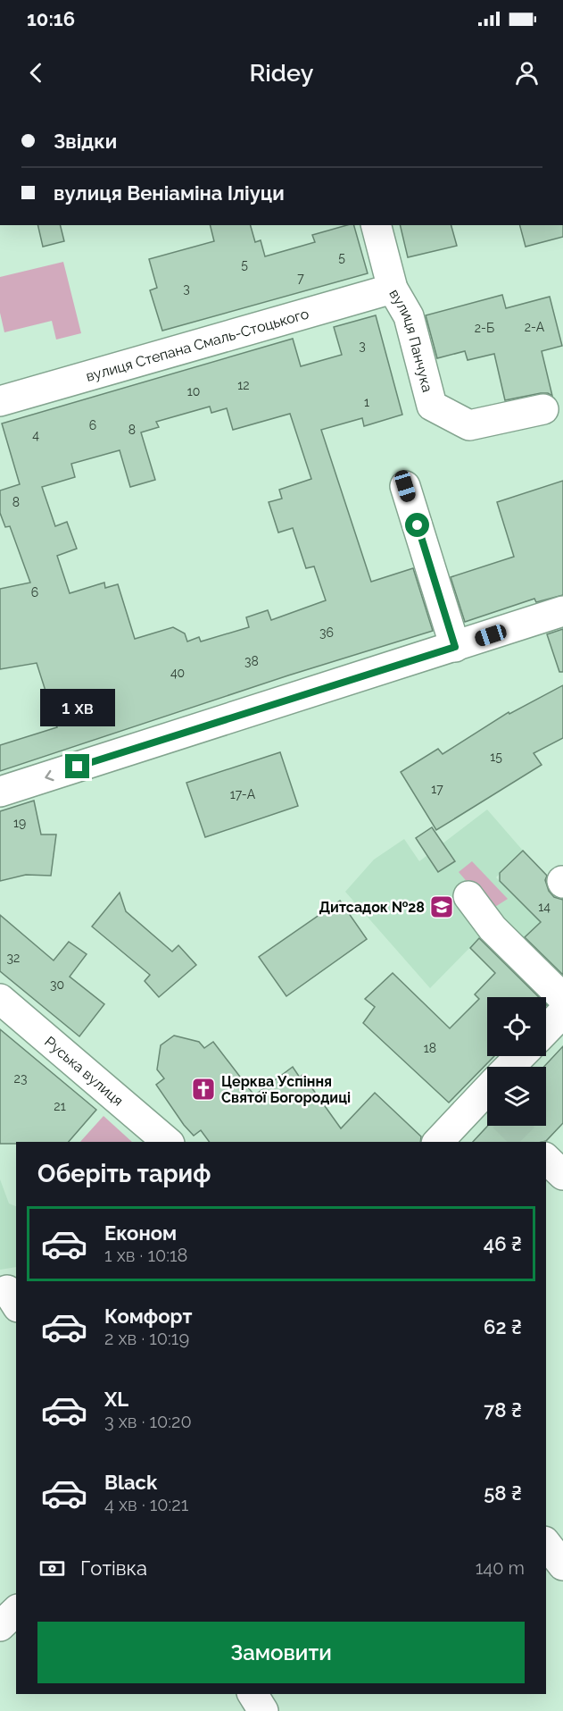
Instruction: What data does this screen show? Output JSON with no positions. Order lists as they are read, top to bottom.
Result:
{
  "streets": {
    "street": ["вулиця Панчука", "вулиця Степана Смаль-Стоцького", "Руська вулиця"]
  },
  "crossings": [
    ["вулиця Панчука", "вулиця Степана Смаль-Стоцького"]
  ],
  "places": {
    "school or university": ["Дитсадок №28"],
    "church": ["Церква Успіння Святої Богородиці"]
  },
  "house_numbers": [
    "5",
    "5",
    "7",
    "3",
    "2-А",
    "2-Б",
    "3",
    "12",
    "10",
    "1",
    "6",
    "8",
    "4",
    "8",
    "6",
    "36",
    "38",
    "40",
    "15",
    "17",
    "17-А",
    "19",
    "14",
    "32",
    "30",
    "18",
    "23",
    "21"
  ],
  "page": {
    "status": "10:16",
    "header": "Ridey",
    "banner": ["Звідки", "вулиця Веніаміна Іліуци"],
    "bubble": "1 хв",
    "heading": "Оберіть тариф",
    "list": [
      {
        "name": "Економ",
        "note": "1 хв · 10:18",
        "value": "46 ₴"
      },
      {
        "name": "Комфорт",
        "note": "2 хв · 10:19",
        "value": "62 ₴"
      },
      {
        "name": "XL",
        "note": "3 хв · 10:20",
        "value": "78 ₴"
      },
      {
        "name": "Black",
        "note": "4 хв · 10:21",
        "value": "58 ₴"
      }
    ],
    "pay": ["Готівка", "140 m"],
    "buttons": "Замовити"
  }
}
